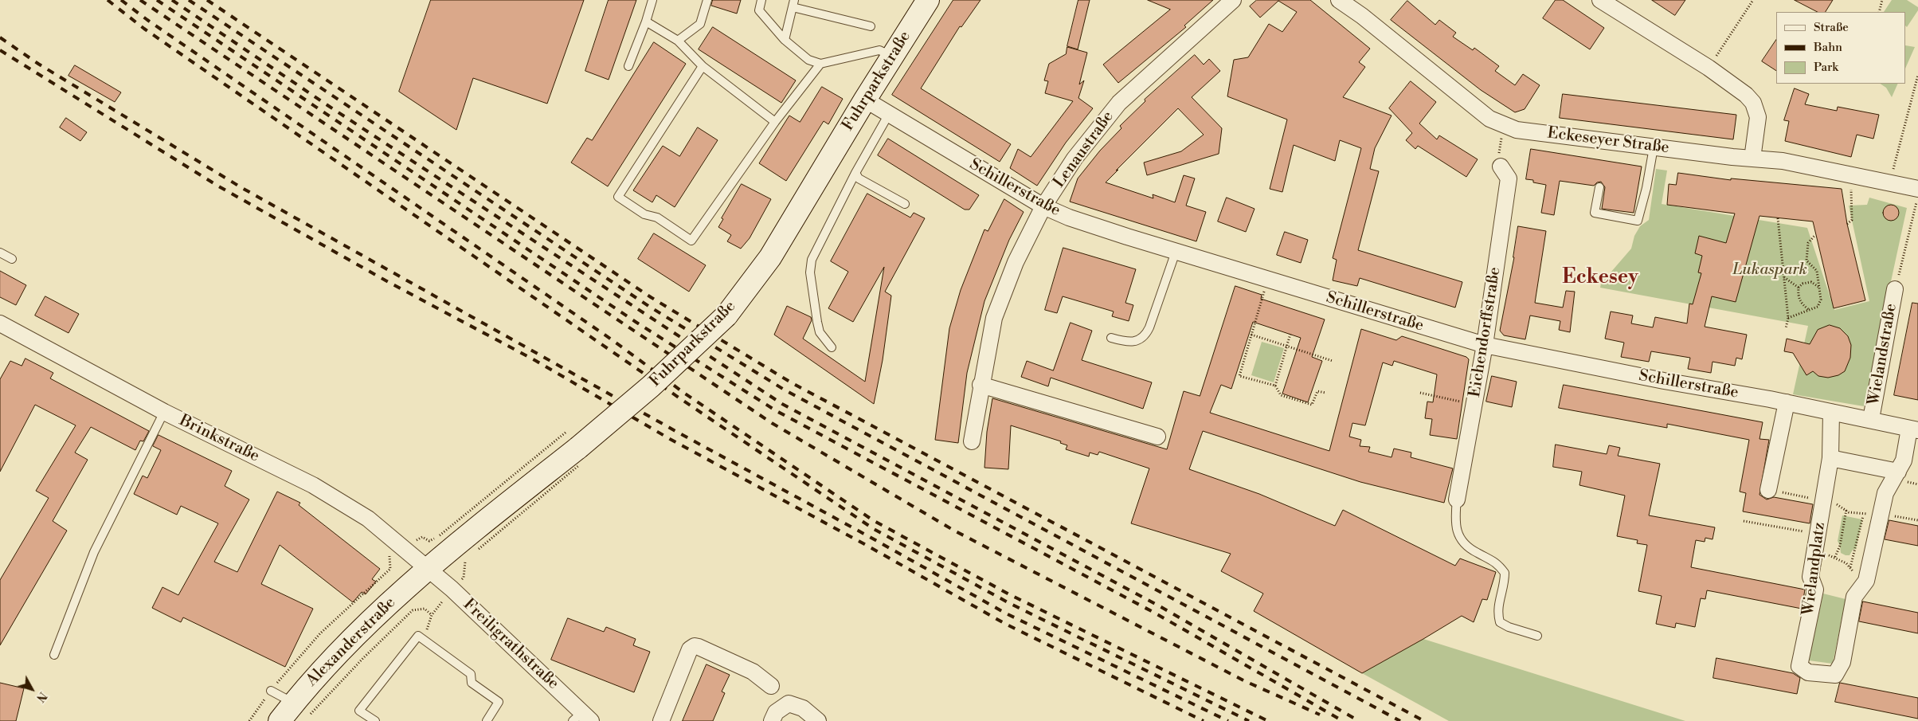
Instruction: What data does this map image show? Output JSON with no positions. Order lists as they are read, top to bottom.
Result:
{
  "streets": {
    "main road": ["Fuhrparkstraße", "Alexanderstraße"],
    "street": [
      "Eckeseyer Straße",
      "Lenaustraße",
      "Schillerstraße",
      "Eichendorffstraße",
      "Wielandstraße",
      "Brinkstraße",
      "Wielandplatz",
      "Freiligrathstraße"
    ]
  },
  "crossings": [
    ["Fuhrparkstraße", "Schillerstraße"],
    ["Fuhrparkstraße", "Brinkstraße"],
    ["Fuhrparkstraße", "Alexanderstraße"],
    ["Fuhrparkstraße", "Freiligrathstraße"],
    ["Lenaustraße", "Schillerstraße"],
    ["Schillerstraße", "Eichendorffstraße"],
    ["Schillerstraße", "Wielandstraße"],
    ["Schillerstraße", "Wielandplatz"],
    ["Brinkstraße", "Alexanderstraße"],
    ["Brinkstraße", "Freiligrathstraße"],
    ["Alexanderstraße", "Freiligrathstraße"]
  ],
  "districts": ["Eckesey"],
  "parks": ["Lukaspark"],
  "legend": ["Straße", "Bahn", "Park"],
  "north": "bottom right"
}
